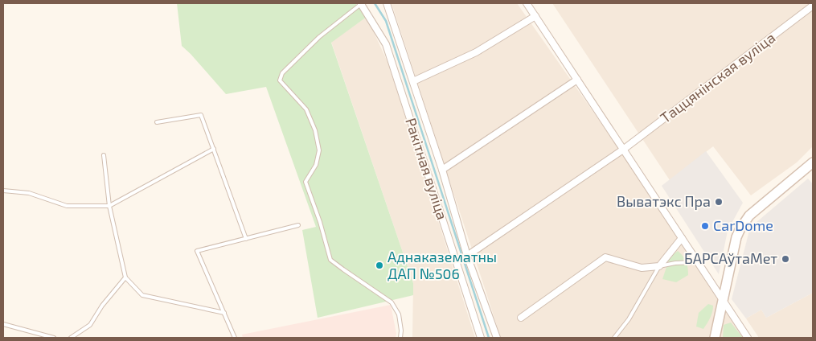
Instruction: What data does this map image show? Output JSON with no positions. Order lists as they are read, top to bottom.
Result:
{
  "streets": {
    "street": ["Таццянінская вуліца", "Ракітная вуліца"]
  },
  "crossings": [
    ["Таццянінская вуліца", "Ракітная вуліца"]
  ],
  "places": [
    "Выватэкс Пра",
    "CarDome",
    "БАРСАўтаМет",
    "Аднаказематны ДАП №506"
  ]
}
